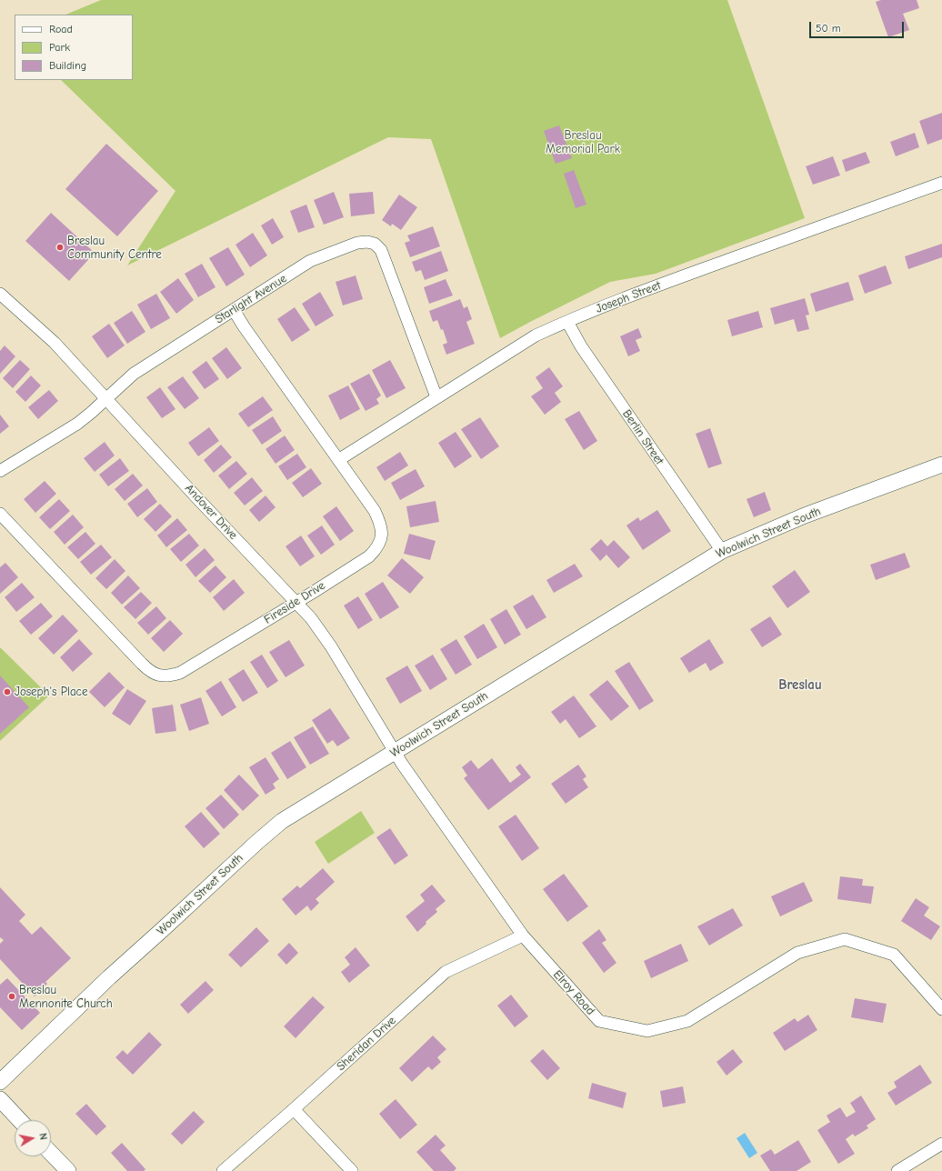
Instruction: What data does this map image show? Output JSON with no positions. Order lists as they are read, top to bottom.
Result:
{
  "streets": {
    "street": [
      "Joseph Street",
      "Starlight Avenue",
      "Berlin Street",
      "Andover Drive",
      "Woolwich Street South",
      "Fireside Drive",
      "Elroy Road",
      "Sheridan Drive"
    ]
  },
  "crossings": [
    ["Joseph Street", "Starlight Avenue"],
    ["Joseph Street", "Berlin Street"],
    ["Joseph Street", "Fireside Drive"],
    ["Starlight Avenue", "Andover Drive"],
    ["Starlight Avenue", "Fireside Drive"],
    ["Berlin Street", "Woolwich Street South"],
    ["Andover Drive", "Woolwich Street South"],
    ["Andover Drive", "Fireside Drive"],
    ["Andover Drive", "Elroy Road"],
    ["Woolwich Street South", "Elroy Road"],
    ["Elroy Road", "Sheridan Drive"]
  ],
  "districts": ["Breslau"],
  "parks": ["Breslau Memorial Park"],
  "places": ["Breslau Community Centre", "Joseph's Place", "Breslau Mennonite Church"],
  "legend": ["Road", "Park", "Building"],
  "scale_bar": "50 m",
  "north": "right"
}
